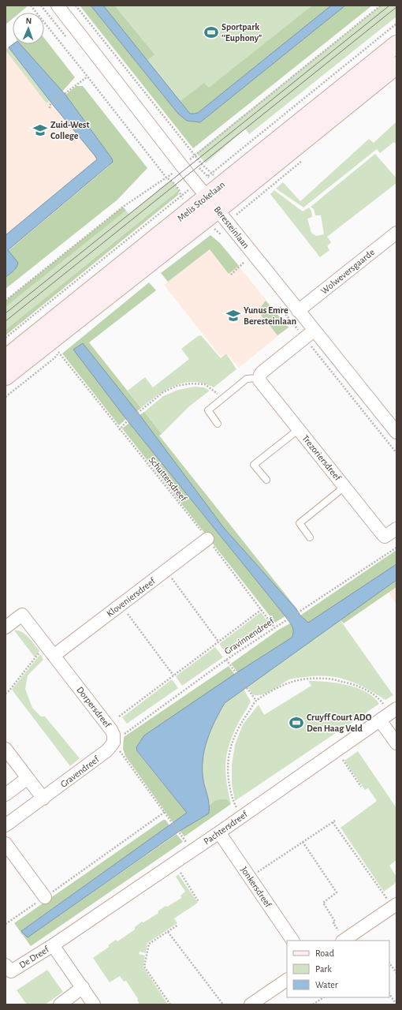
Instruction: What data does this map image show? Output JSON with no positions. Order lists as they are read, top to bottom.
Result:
{
  "streets": {
    "street": [
      "Melis Stokelaan",
      "Beresteinlaan",
      "Wolweversgaarde",
      "Trezoriersdreef",
      "Kloveniersdreef",
      "Dorpersdreef",
      "Gravendreef",
      "Pachtersdreef",
      "Jonkersdreef",
      "De Dreef"
    ],
    "path": ["Schuttersdreef", "Gravinnendreef"]
  },
  "crossings": [
    ["Melis Stokelaan", "Beresteinlaan"],
    ["Melis Stokelaan", "Schuttersdreef"],
    ["Beresteinlaan", "Wolweversgaarde"],
    ["Schuttersdreef", "Kloveniersdreef"],
    ["Schuttersdreef", "Gravinnendreef"],
    ["Kloveniersdreef", "Dorpersdreef"],
    ["Gravinnendreef", "Dorpersdreef"],
    ["Gravinnendreef", "Gravendreef"],
    ["Dorpersdreef", "Gravendreef"],
    ["Pachtersdreef", "Jonkersdreef"],
    ["Pachtersdreef", "De Dreef"]
  ],
  "places": {
    "sports": ["Sportpark ''Euphony\"", "Cruyff Court ADO Den Haag Veld"],
    "school or university": ["Zuid-West College", "Yunus Emre Beresteinlaan"]
  },
  "legend": ["Road", "Park", "Water"],
  "north": "top"
}
